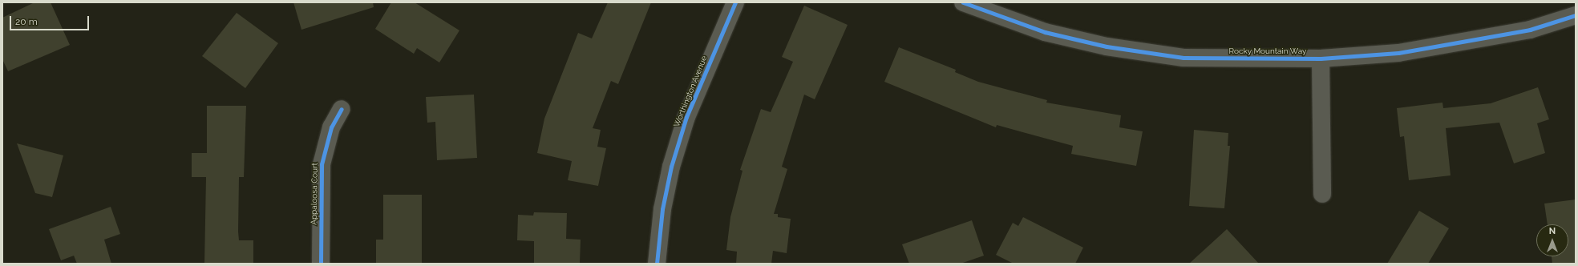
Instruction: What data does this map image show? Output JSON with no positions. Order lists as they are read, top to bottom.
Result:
{
  "streets": {
    "street": ["Rocky Mountain Way", "Worthington Avenue", "Appaloosa Court"]
  },
  "scale_bar": "20 m",
  "north": "top"
}
